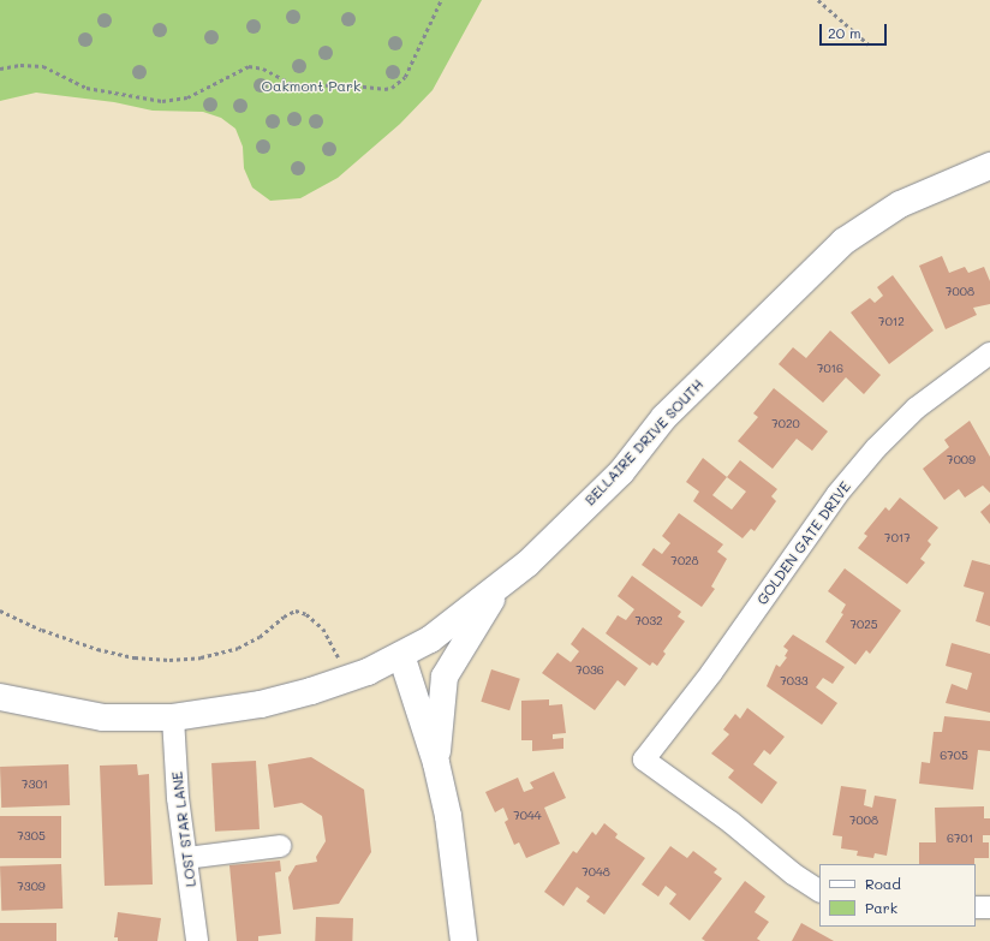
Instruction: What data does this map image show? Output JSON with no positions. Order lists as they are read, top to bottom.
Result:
{
  "streets": {
    "street": ["BELLAIRE DRIVE SOUTH", "GOLDEN GATE DRIVE", "LOST STAR LANE"]
  },
  "crossings": [
    ["BELLAIRE DRIVE SOUTH", "LOST STAR LANE"]
  ],
  "parks": ["Oakmont Park"],
  "house_numbers": [
    "7008",
    "7012",
    "7016",
    "7020",
    "7009",
    "7017",
    "7028",
    "7032",
    "7025",
    "7036",
    "7033",
    "6705",
    "7301",
    "7044",
    "7008",
    "7305",
    "6701",
    "7048",
    "7309"
  ],
  "legend": ["Road", "Park"],
  "scale_bar": "20 m"
}
